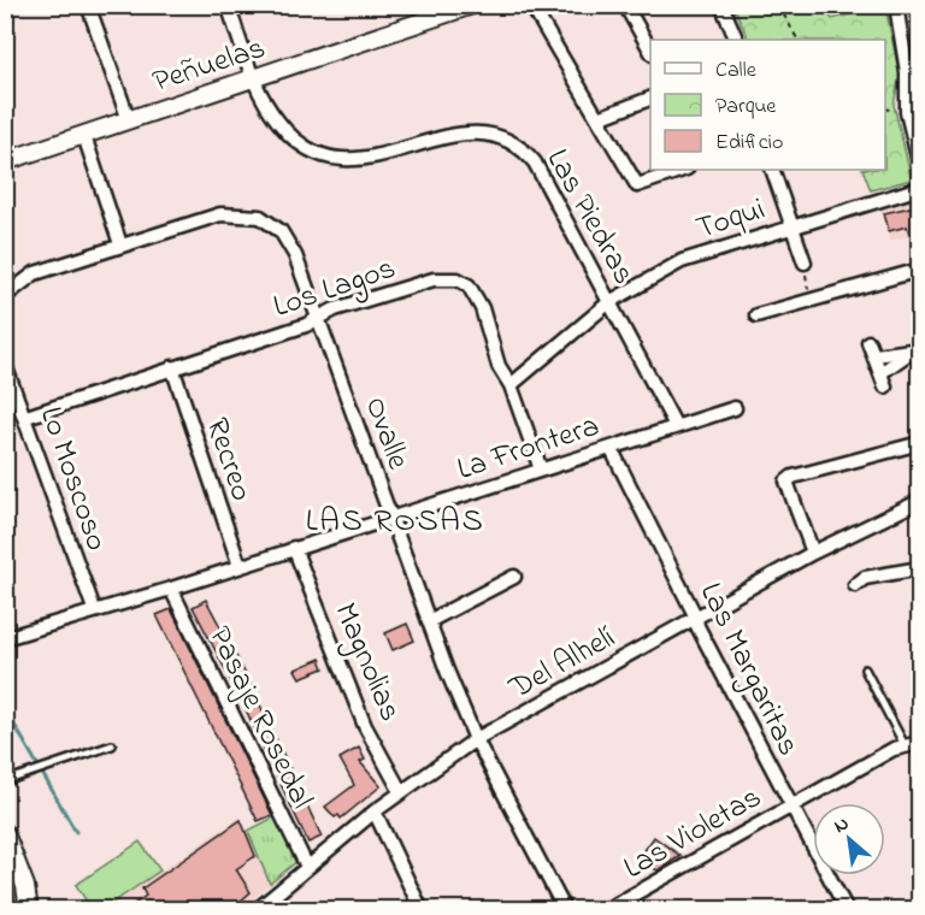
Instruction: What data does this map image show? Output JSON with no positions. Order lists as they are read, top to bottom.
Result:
{
  "streets": {
    "street": [
      "Peñuelas",
      "Las Piedras",
      "Toqui",
      "Los Lagos",
      "Ovalle",
      "La Frontera",
      "Recreo",
      "Lo Moscoso",
      "Magnolias",
      "Del Alhelí",
      "Las Margaritas",
      "Pasaje Rosedal",
      "Las Violetas"
    ]
  },
  "crossings": [
    ["Peñuelas", "Las Piedras"],
    ["Las Piedras", "Toqui"],
    ["Las Piedras", "La Frontera"],
    ["Toqui", "Los Lagos"],
    ["Los Lagos", "Ovalle"],
    ["Los Lagos", "La Frontera"],
    ["Los Lagos", "Recreo"],
    ["Los Lagos", "Lo Moscoso"],
    ["Ovalle", "La Frontera"],
    ["Ovalle", "Del Alhelí"],
    ["La Frontera", "Recreo"],
    ["La Frontera", "Lo Moscoso"],
    ["La Frontera", "Magnolias"],
    ["La Frontera", "Las Margaritas"],
    ["La Frontera", "Pasaje Rosedal"],
    ["Magnolias", "Del Alhelí"],
    ["Del Alhelí", "Las Margaritas"],
    ["Del Alhelí", "Pasaje Rosedal"],
    ["Las Margaritas", "Las Violetas"]
  ],
  "districts": ["LAS ROSAS"],
  "legend": ["Calle", "Parque", "Edificio"],
  "north": "top left"
}
